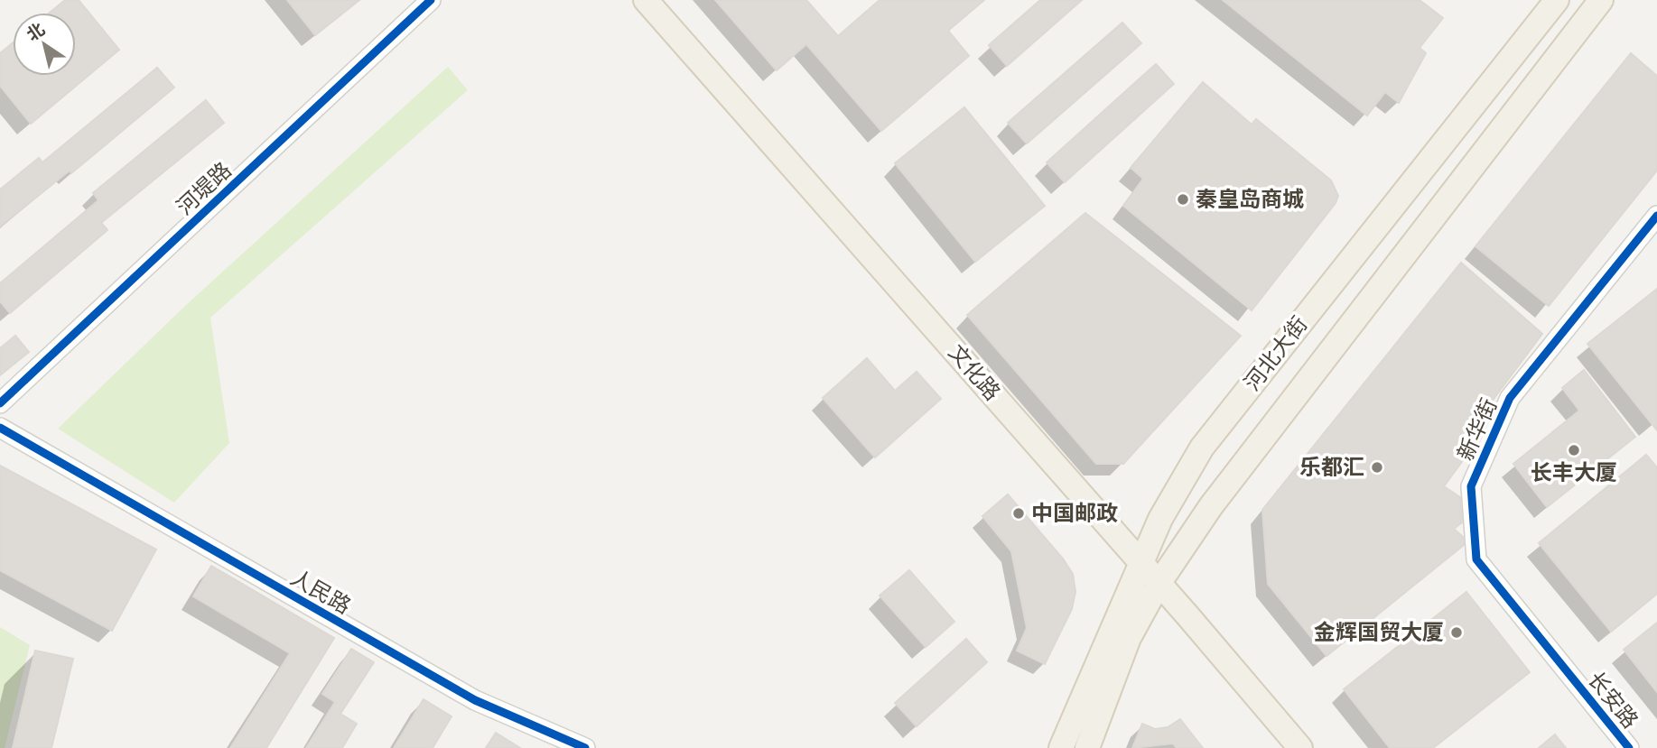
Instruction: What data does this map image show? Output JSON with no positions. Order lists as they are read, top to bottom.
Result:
{
  "streets": {
    "main road": ["河北大街", "文化路"],
    "street": [
      "河堤路",
      "新华街",
      "人民路",
      "长安路"
    ]
  },
  "crossings": [
    ["河北大街", "文化路"],
    ["新华街", "长安路"]
  ],
  "places": [
    "秦皇岛商城",
    "长丰大厦",
    "乐都汇",
    "中国邮政",
    "金辉国贸大厦"
  ],
  "north": "top left"
}
